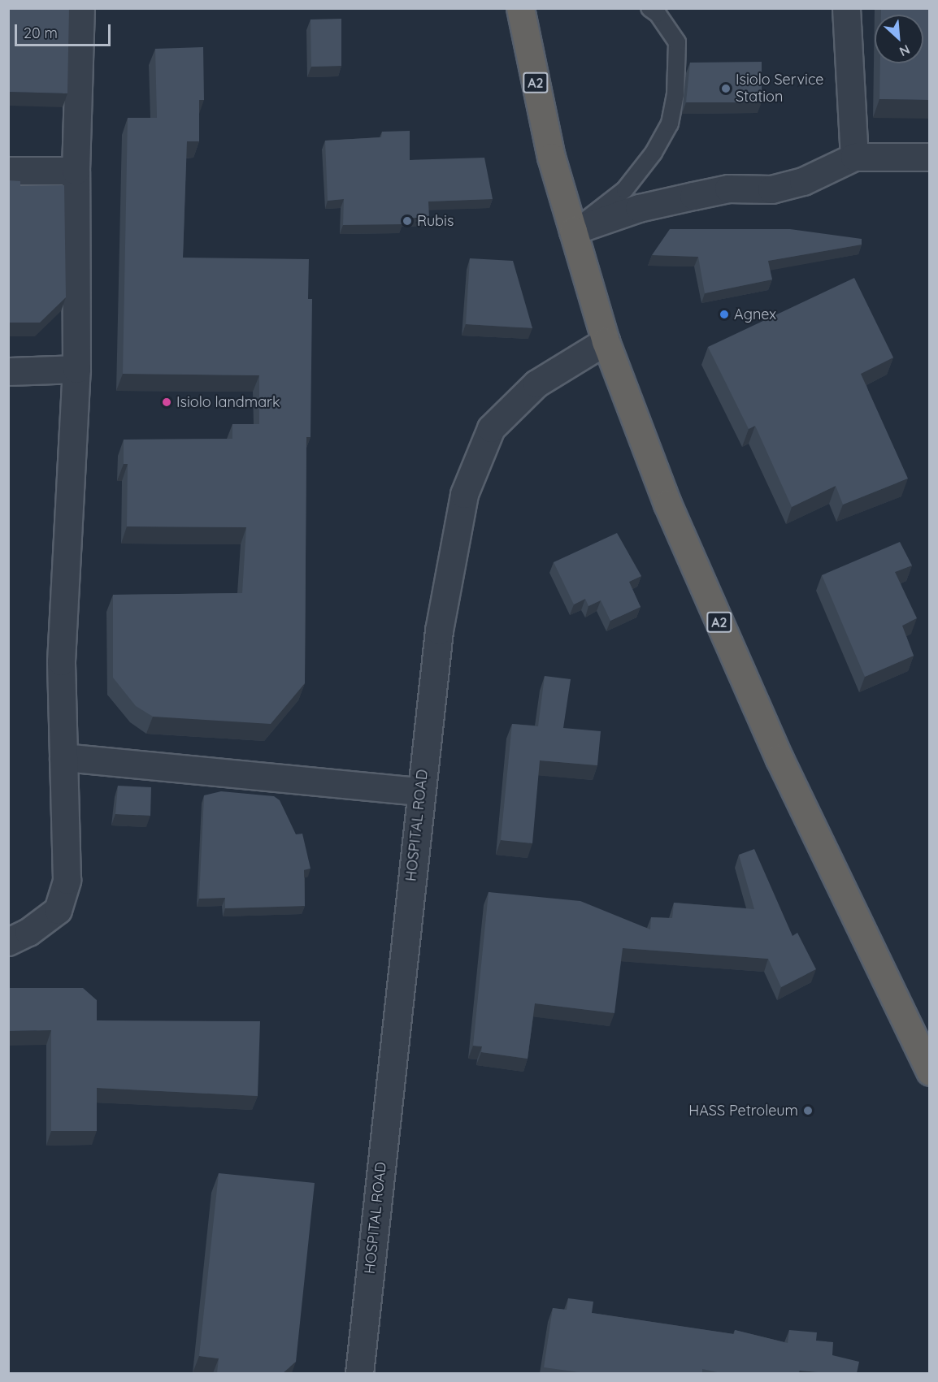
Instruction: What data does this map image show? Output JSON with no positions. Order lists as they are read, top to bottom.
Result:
{
  "streets": {
    "highway": ["A2"],
    "street": ["HOSPITAL ROAD"]
  },
  "crossings": [
    ["A2", "HOSPITAL ROAD"]
  ],
  "places": [
    "Isiolo Service Station",
    "Rubis",
    "Agnex",
    "Isiolo landmark",
    "HASS Petroleum"
  ],
  "scale_bar": "20 m",
  "north": "bottom right"
}
